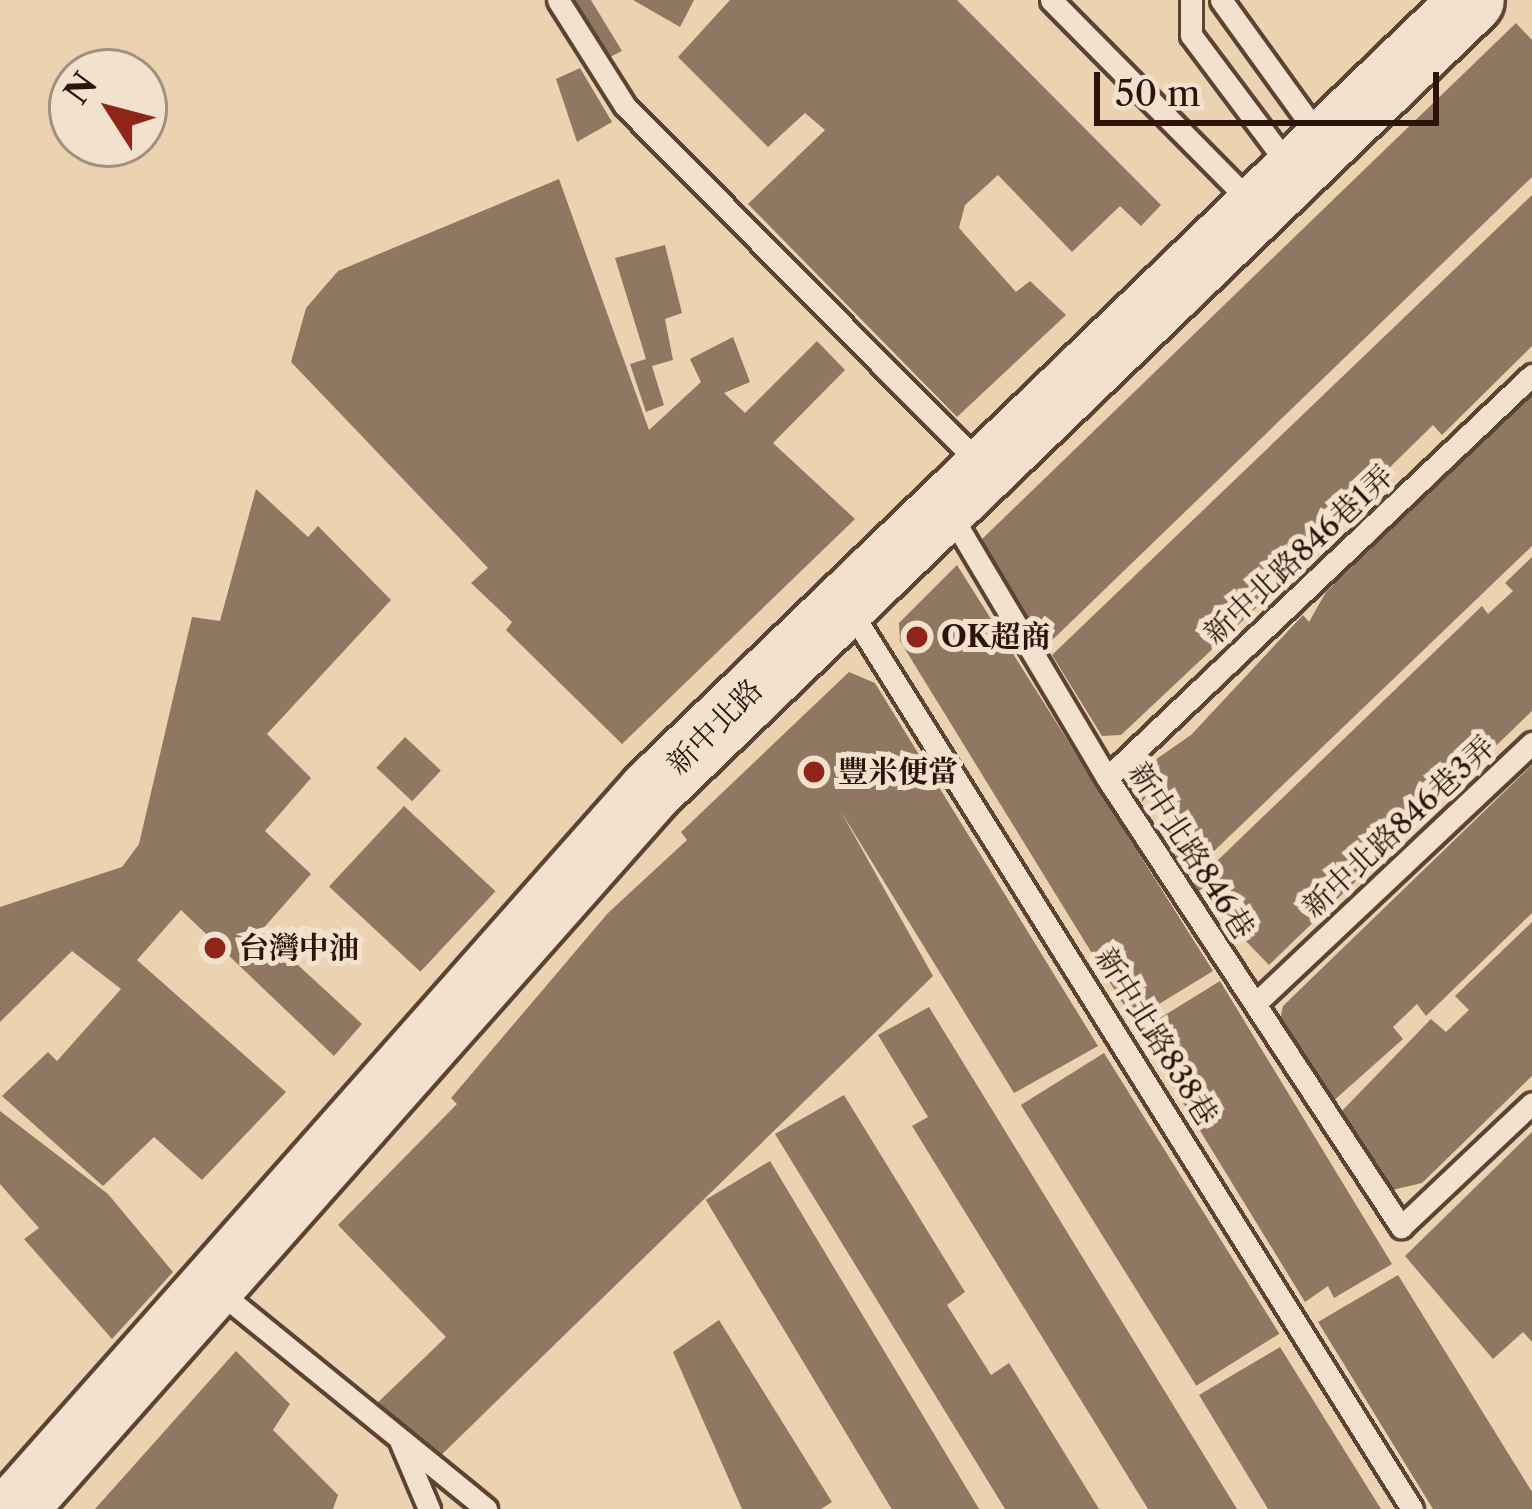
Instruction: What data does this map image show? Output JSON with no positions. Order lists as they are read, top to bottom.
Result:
{
  "streets": {
    "street": ["新中北路"],
    "lane": [
      "新中北路846巷1弄",
      "新中北路846巷3弄",
      "新中北路846巷",
      "新中北路838巷"
    ]
  },
  "crossings": [
    ["新中北路846巷1弄", "新中北路846巷"],
    ["新中北路", "新中北路846巷"],
    ["新中北路", "新中北路838巷"],
    ["新中北路846巷3弄", "新中北路846巷"]
  ],
  "places": ["OK超商", "豐米便當", "台灣中油"],
  "scale_bar": "50 m",
  "north": "top left"
}
